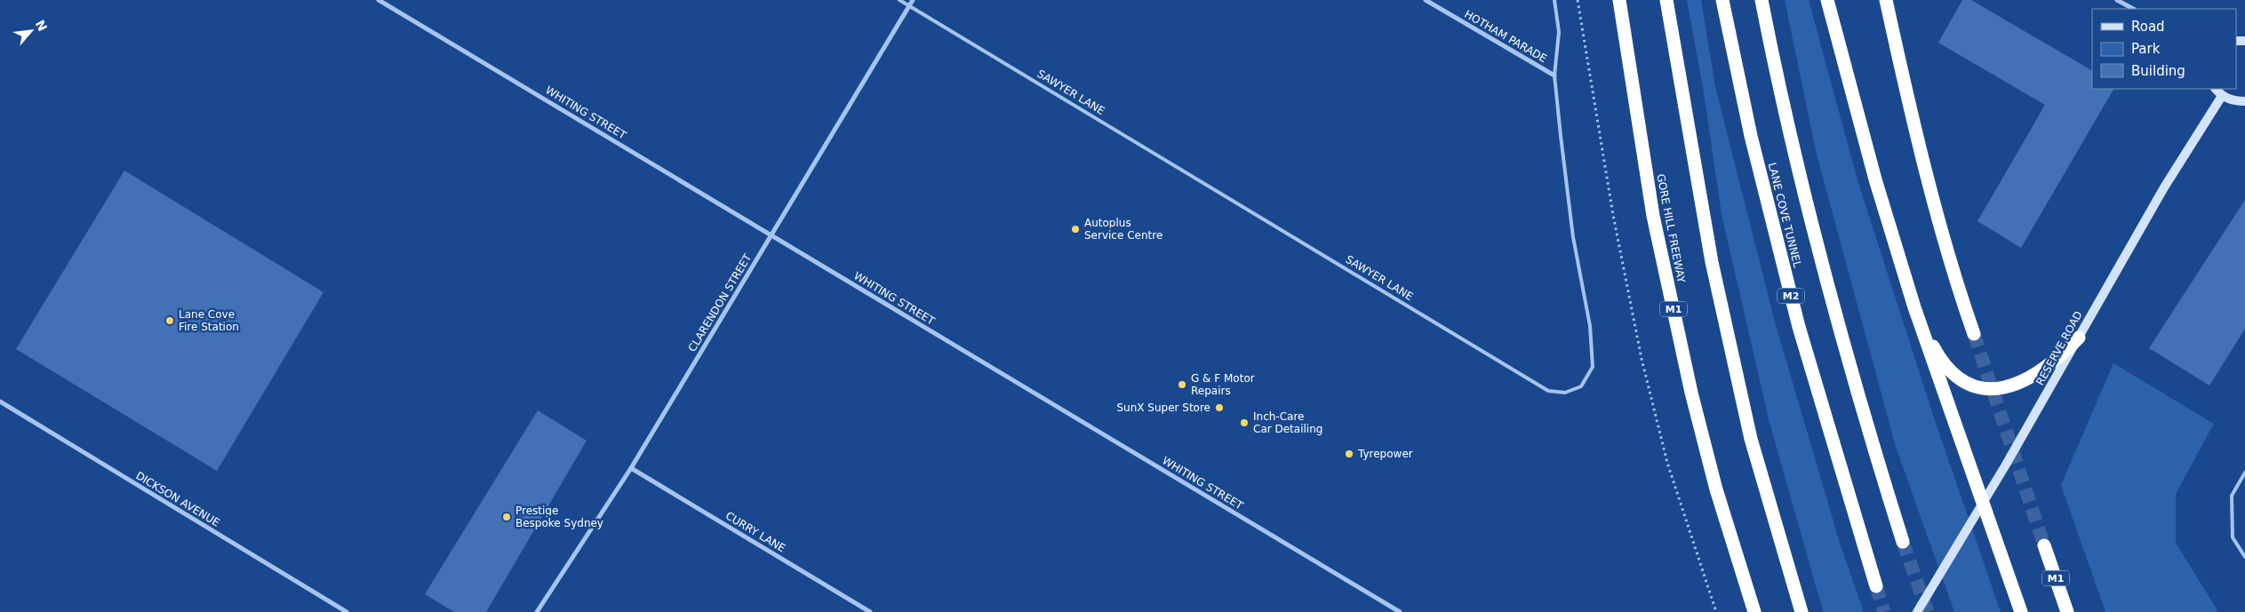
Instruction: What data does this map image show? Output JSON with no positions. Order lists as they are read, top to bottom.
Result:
{
  "streets": {
    "highway": [
      "LANE COVE TUNNEL",
      "GORE HILL FREEWAY",
      "M2",
      "M1"
    ],
    "street": [
      "HOTHAM PARADE",
      "WHITING STREET",
      "CLARENDON STREET",
      "RESERVE ROAD",
      "DICKSON AVENUE",
      "CURRY LANE"
    ],
    "lane": ["SAWYER LANE"]
  },
  "crossings": [
    ["HOTHAM PARADE", "SAWYER LANE"],
    ["SAWYER LANE", "CLARENDON STREET"],
    ["WHITING STREET", "CLARENDON STREET"],
    ["CLARENDON STREET", "CURRY LANE"]
  ],
  "places": [
    "Autoplus Service Centre",
    "Lane Cove Fire Station",
    "G & F Motor Repairs",
    "SunX Super Store",
    "Inch-Care Car Detailing",
    "Tyrepower",
    "Prestige Bespoke Sydney"
  ],
  "legend": ["Road", "Park", "Building"],
  "north": "top right"
}
